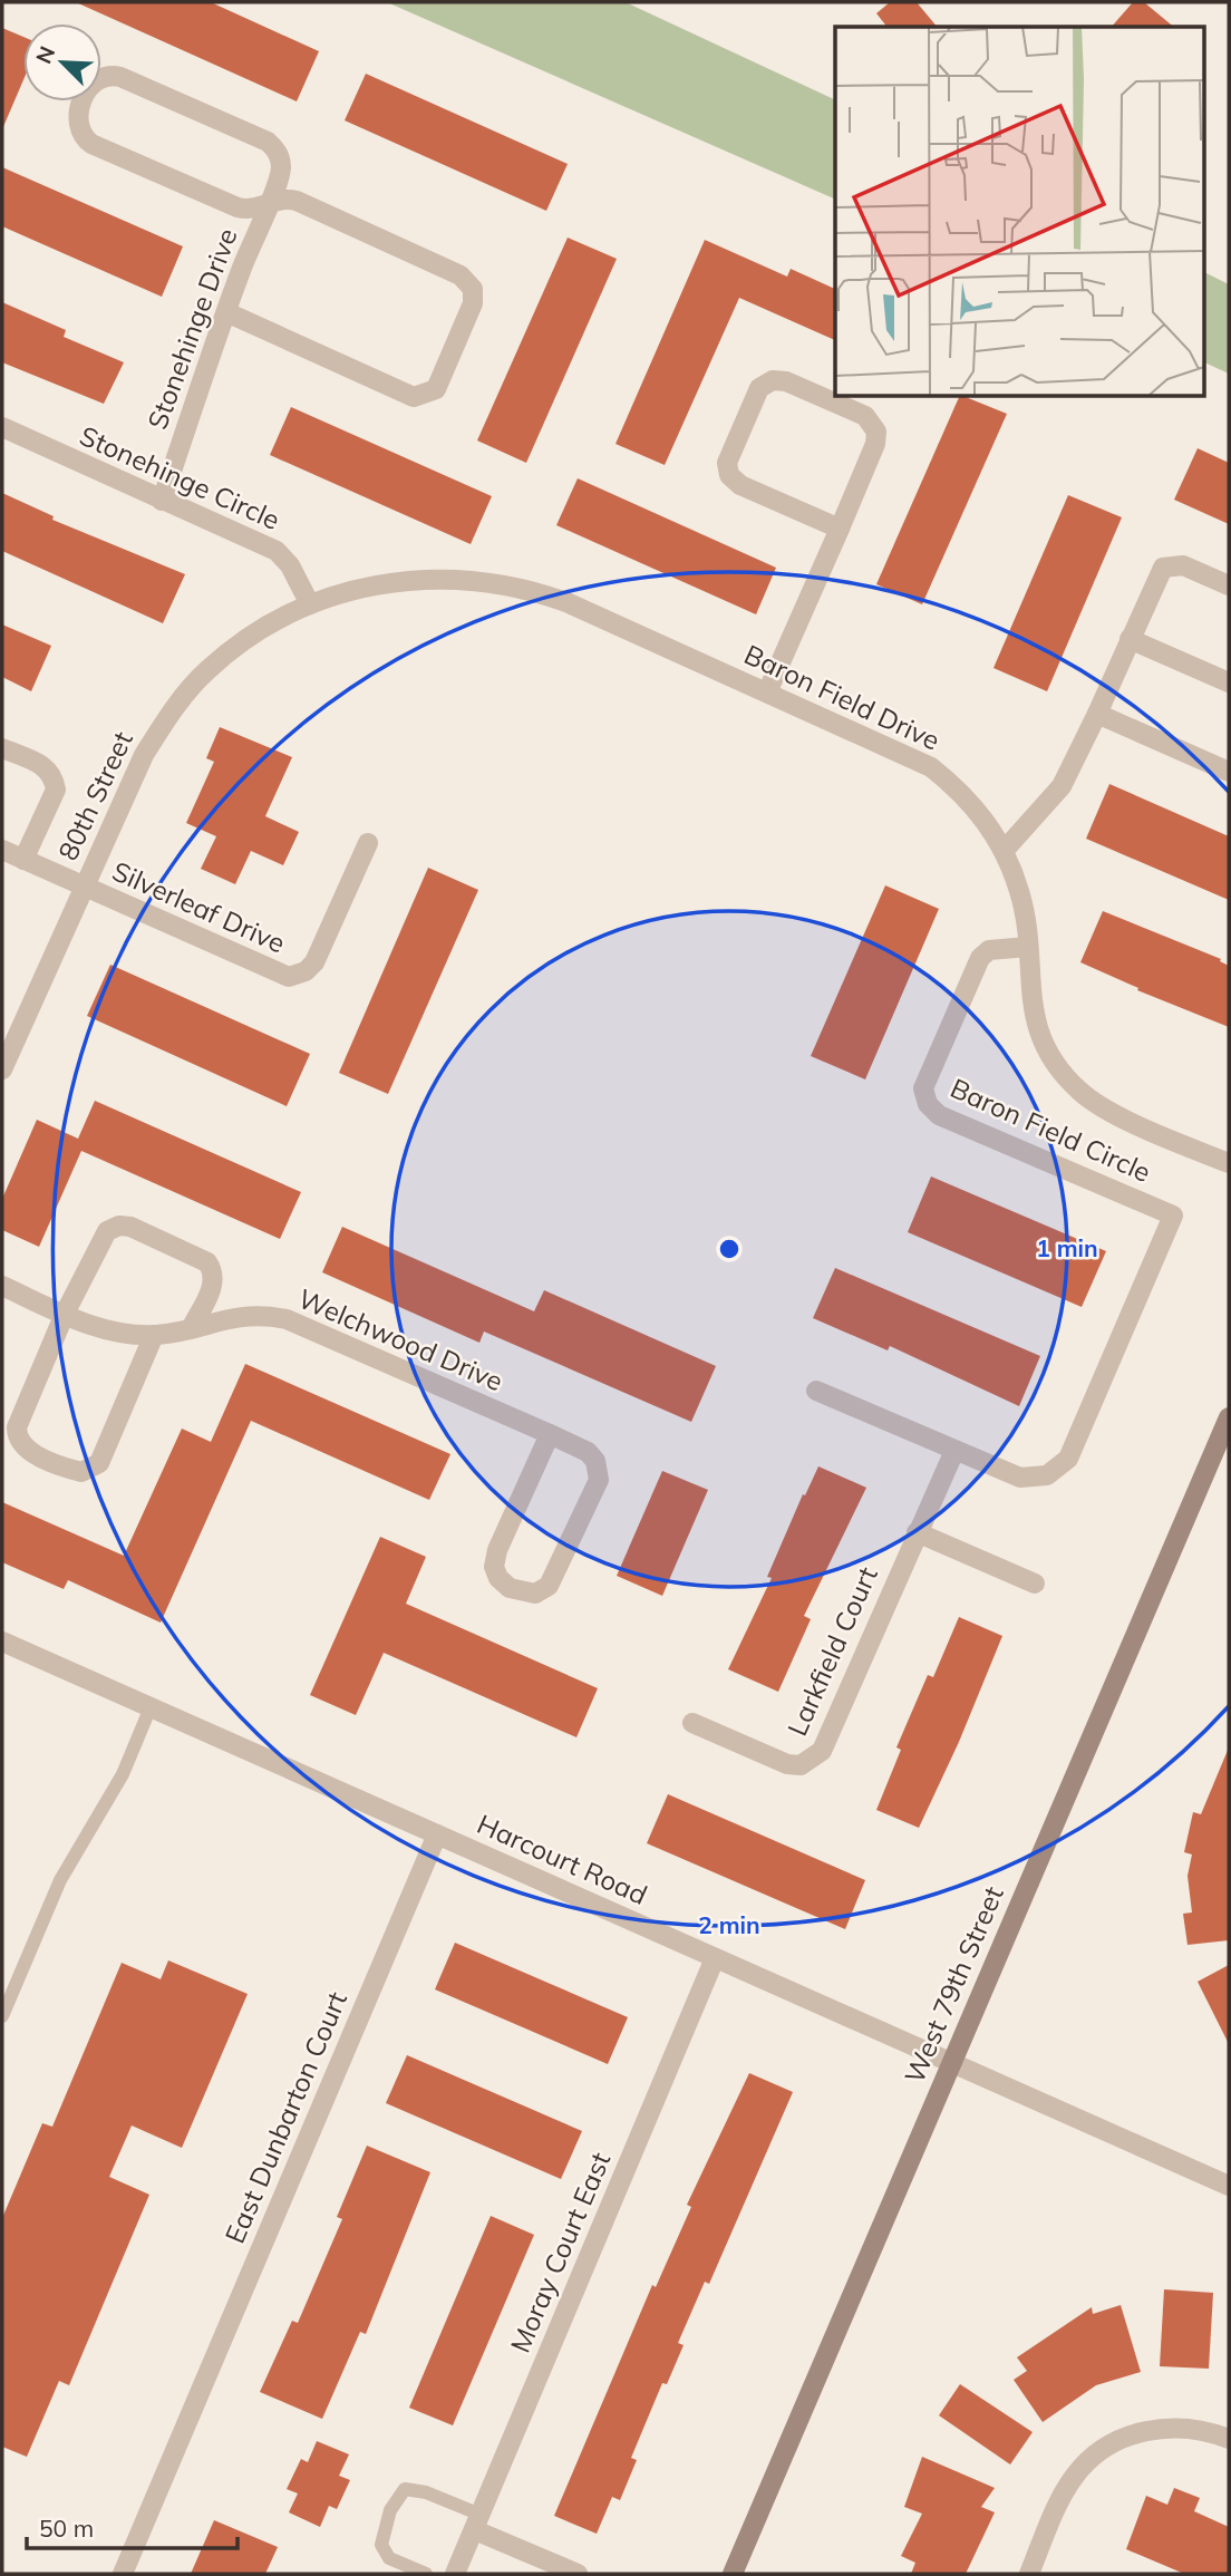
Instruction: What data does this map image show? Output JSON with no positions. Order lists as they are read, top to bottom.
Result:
{
  "streets": {
    "main road": ["West 79th Street"],
    "street": [
      "Stonehinge Drive",
      "Stonehinge Circle",
      "Baron Field Drive",
      "80th Street",
      "Silverleaf Drive",
      "Baron Field Circle",
      "Welchwood Drive",
      "Larkfield Court",
      "Harcourt Road",
      "East Dunbarton Court",
      "Moray Court East"
    ]
  },
  "crossings": [
    ["Stonehinge Drive", "Stonehinge Circle"],
    ["Stonehinge Circle", "Baron Field Drive"],
    ["Stonehinge Circle", "80th Street"],
    ["Baron Field Drive", "80th Street"],
    ["Baron Field Drive", "Baron Field Circle"],
    ["80th Street", "Silverleaf Drive"],
    ["Baron Field Circle", "Larkfield Court"],
    ["Harcourt Road", "West 79th Street"],
    ["Harcourt Road", "East Dunbarton Court"],
    ["Harcourt Road", "Moray Court East"]
  ],
  "scale_bar": "50 m",
  "north": "top left",
  "rings": ["1 min", "2 min"]
}
